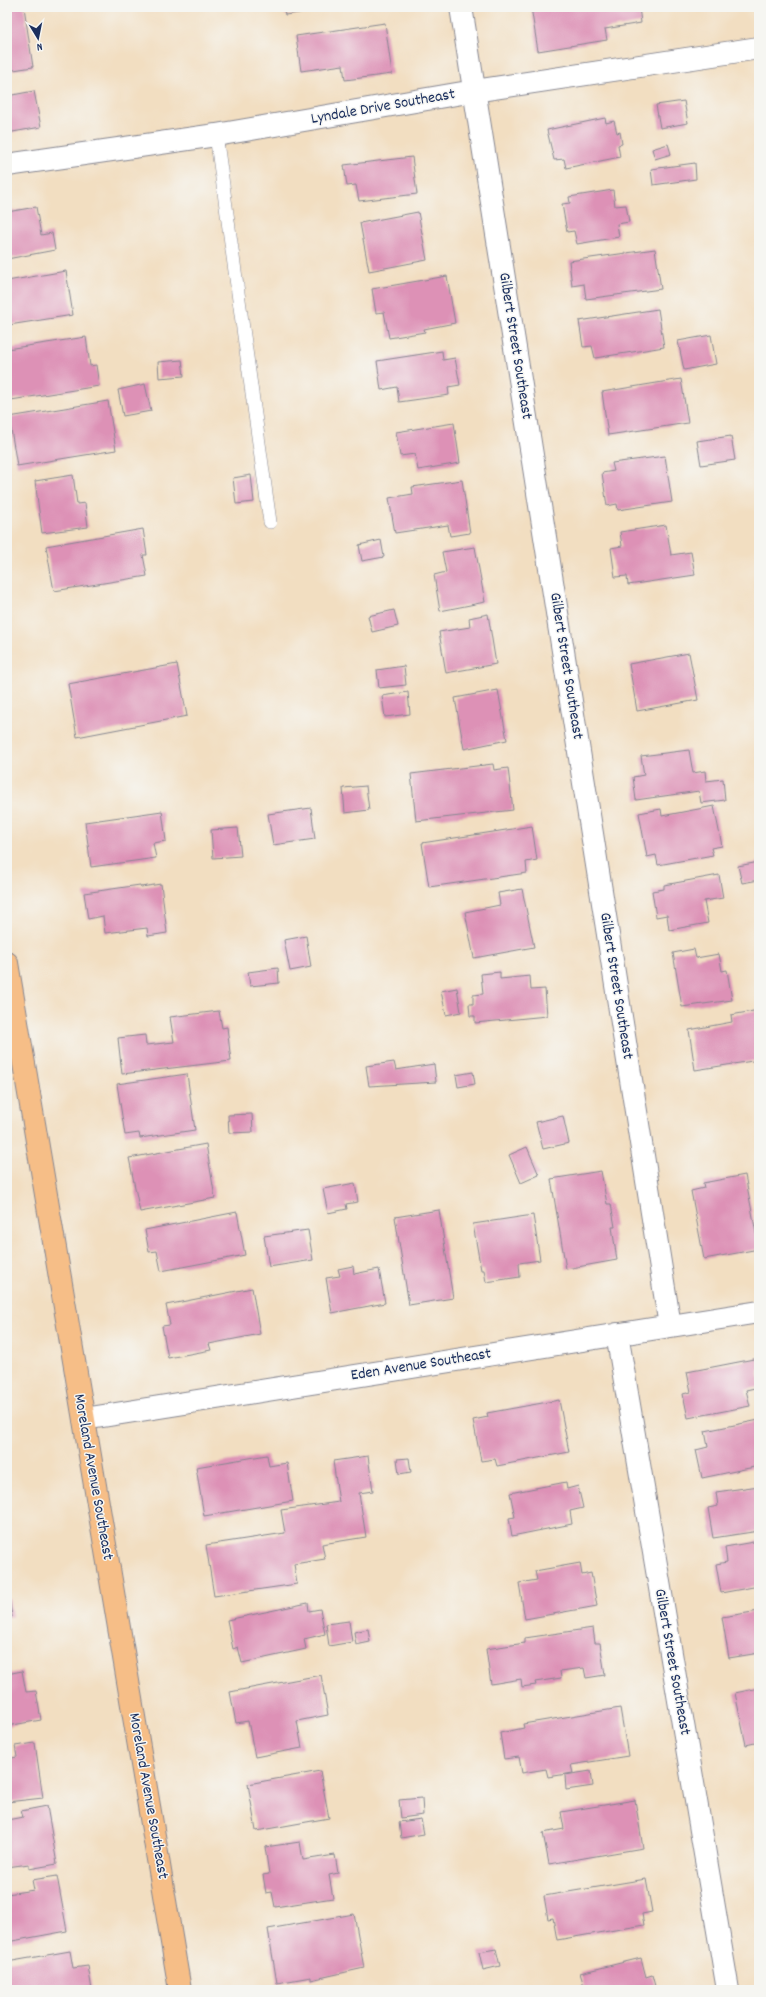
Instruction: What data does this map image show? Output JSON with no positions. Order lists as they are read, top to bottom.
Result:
{
  "streets": {
    "highway": ["Moreland Avenue Southeast"],
    "street": ["Lyndale Drive Southeast", "Gilbert Street Southeast", "Eden Avenue Southeast"]
  },
  "crossings": [
    ["Lyndale Drive Southeast", "Gilbert Street Southeast"],
    ["Gilbert Street Southeast", "Eden Avenue Southeast"],
    ["Eden Avenue Southeast", "Moreland Avenue Southeast"]
  ],
  "north": "bottom"
}
